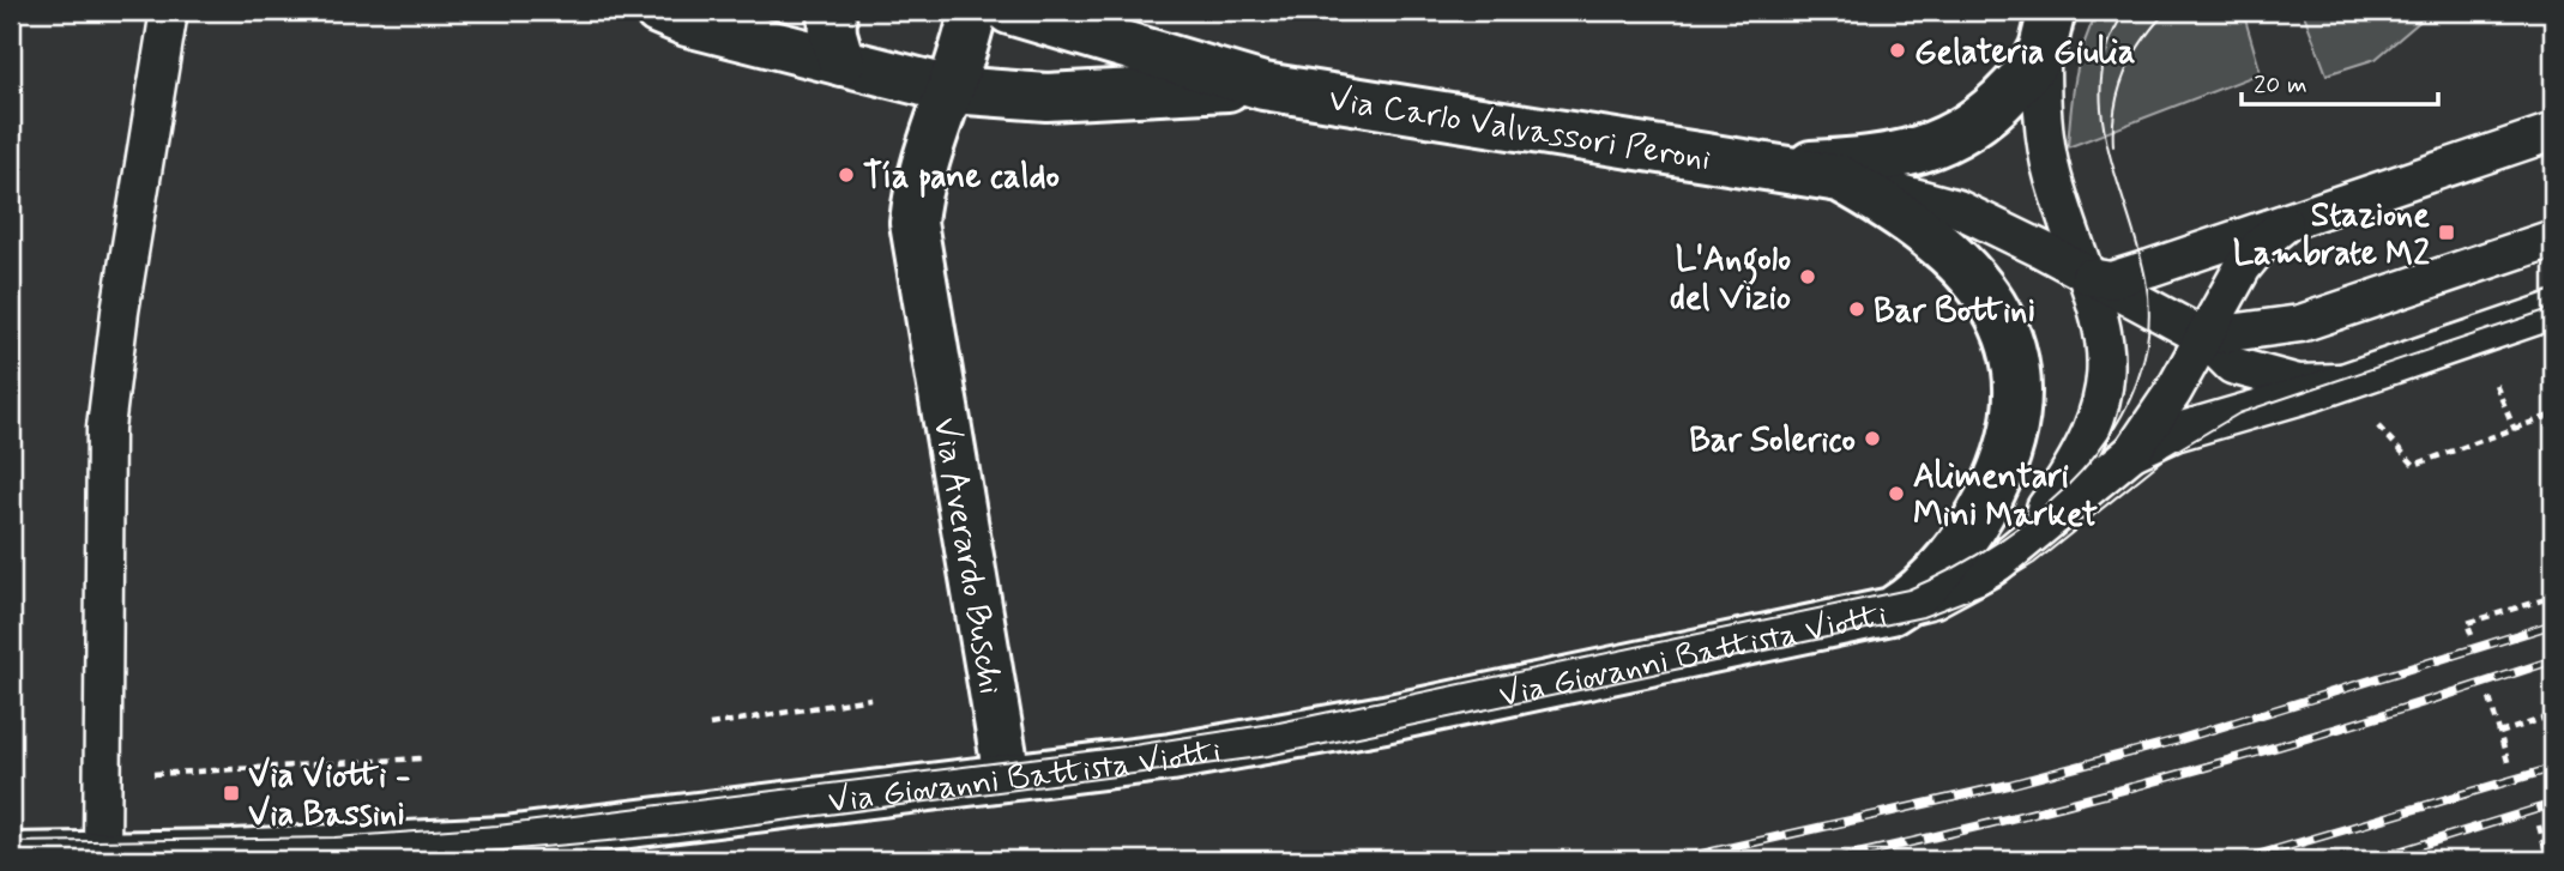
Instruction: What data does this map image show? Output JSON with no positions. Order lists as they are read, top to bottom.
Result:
{
  "streets": {
    "street": ["Via Carlo Valvassori Peroni", "Via Averardo Buschi", "Via Giovanni Battista Viotti"]
  },
  "crossings": [
    ["Via Carlo Valvassori Peroni", "Via Averardo Buschi"],
    ["Via Averardo Buschi", "Via Giovanni Battista Viotti"]
  ],
  "places": {
    "other": [
      "Gelateria Giulia",
      "Tía pane caldo",
      "L'Angolo del Vizio",
      "Bar Bottini",
      "Bar Solerico",
      "Alimentari Mini Market"
    ],
    "transit": ["Stazione Lambrate M2", "Via Viotti - Via Bassini"]
  },
  "scale_bar": "20 m"
}
